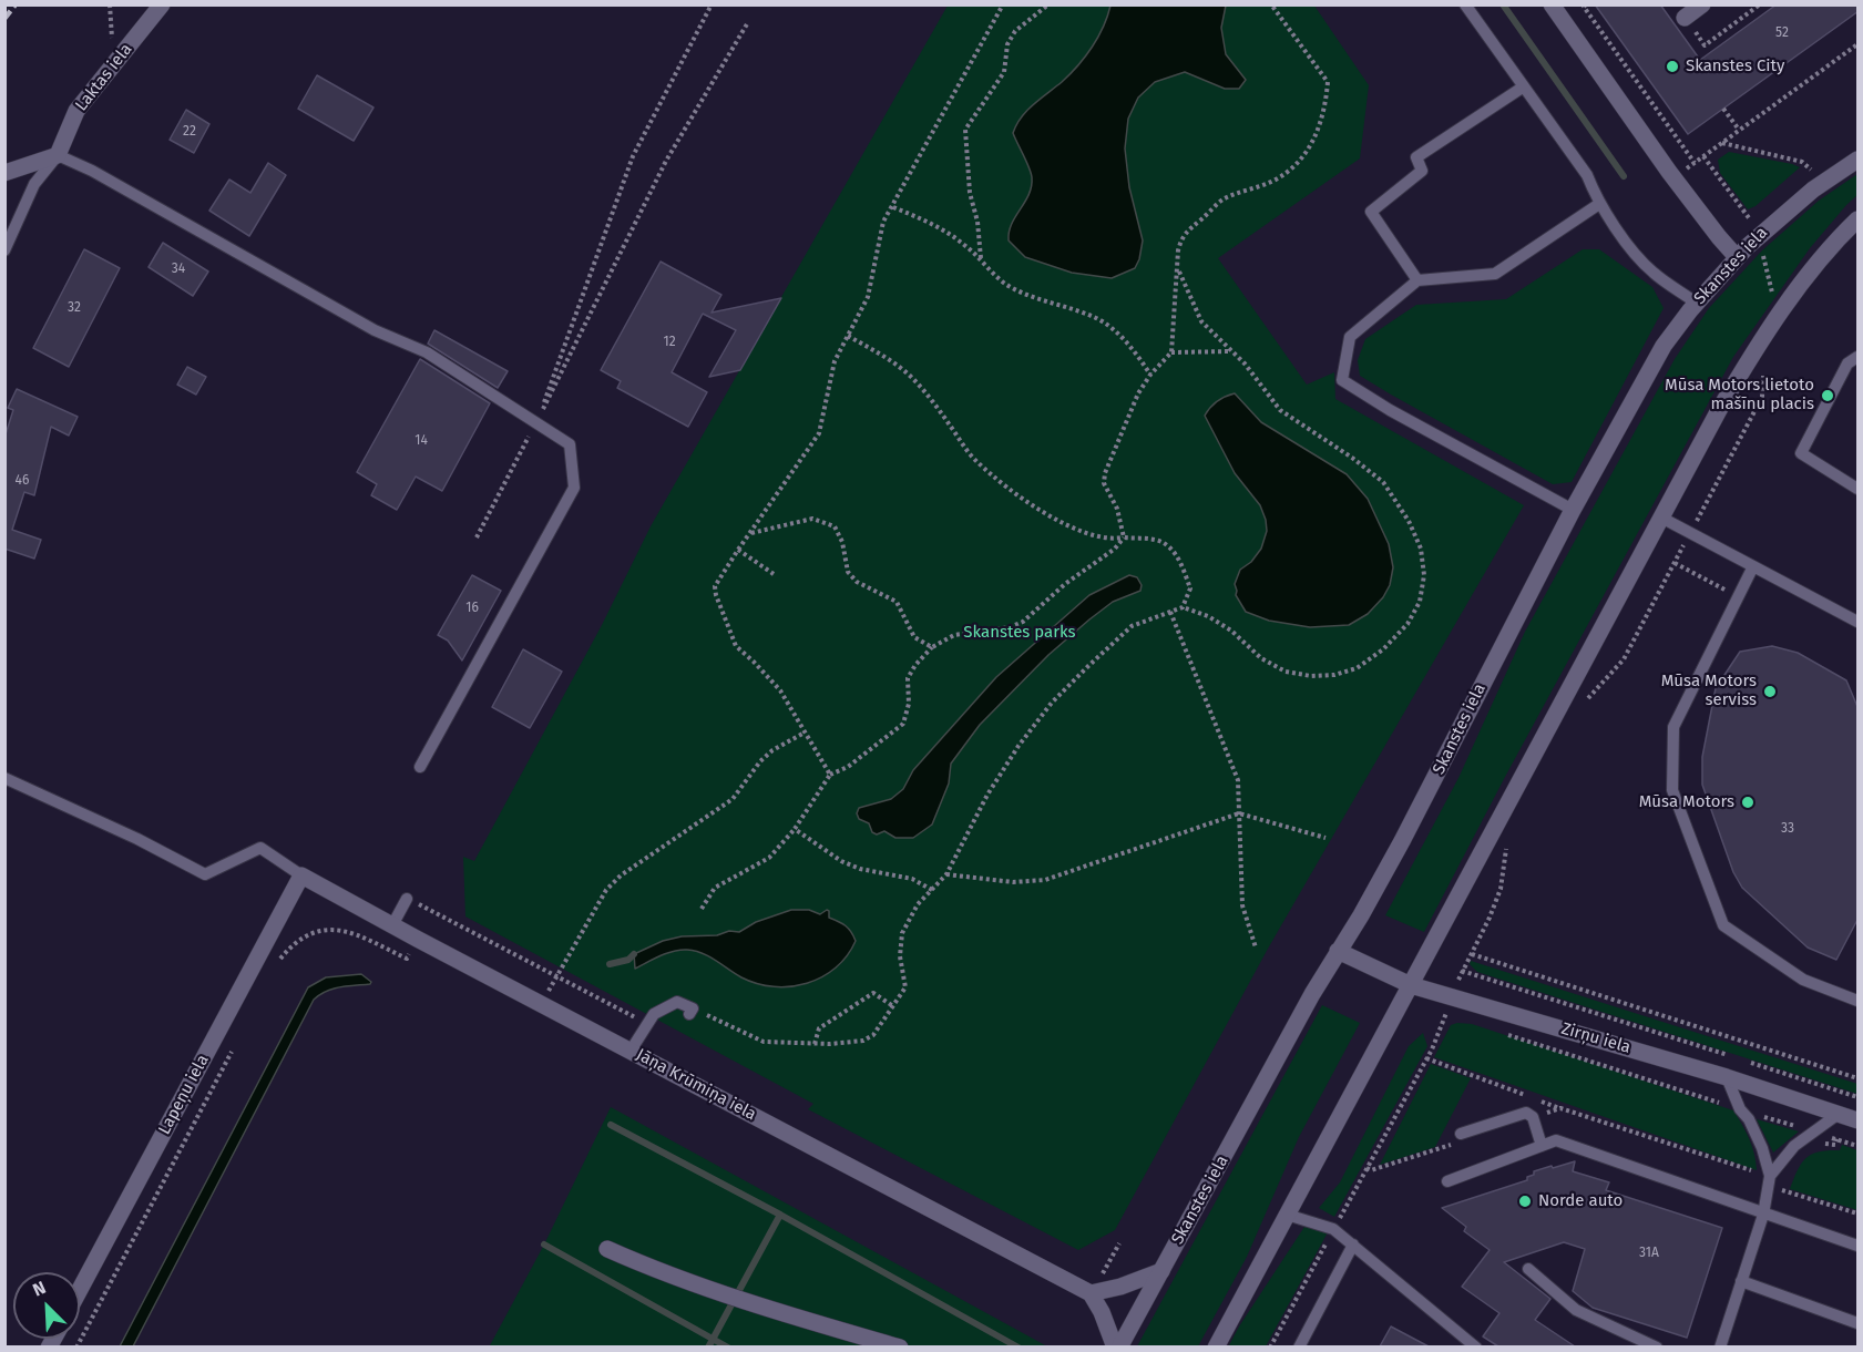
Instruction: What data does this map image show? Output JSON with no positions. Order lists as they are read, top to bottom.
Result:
{
  "streets": {
    "main road": [
      "Laktas iela",
      "Skanstes iela",
      "Zirņu iela",
      "Jāņa Krūmiņa iela",
      "Lapeņu iela"
    ]
  },
  "crossings": [
    ["Skanstes iela", "Zirņu iela"],
    ["Jāņa Krūmiņa iela", "Lapeņu iela"]
  ],
  "parks": ["Skanstes parks"],
  "places": [
    "Skanstes City",
    "Mūsa Motors lietoto mašīnu placis",
    "Mūsa Motors serviss",
    "Mūsa Motors",
    "Norde auto"
  ],
  "house_numbers": [
    "52",
    "22",
    "34",
    "32",
    "12",
    "14",
    "46",
    "16",
    "33",
    "31A"
  ],
  "north": "top left"
}
